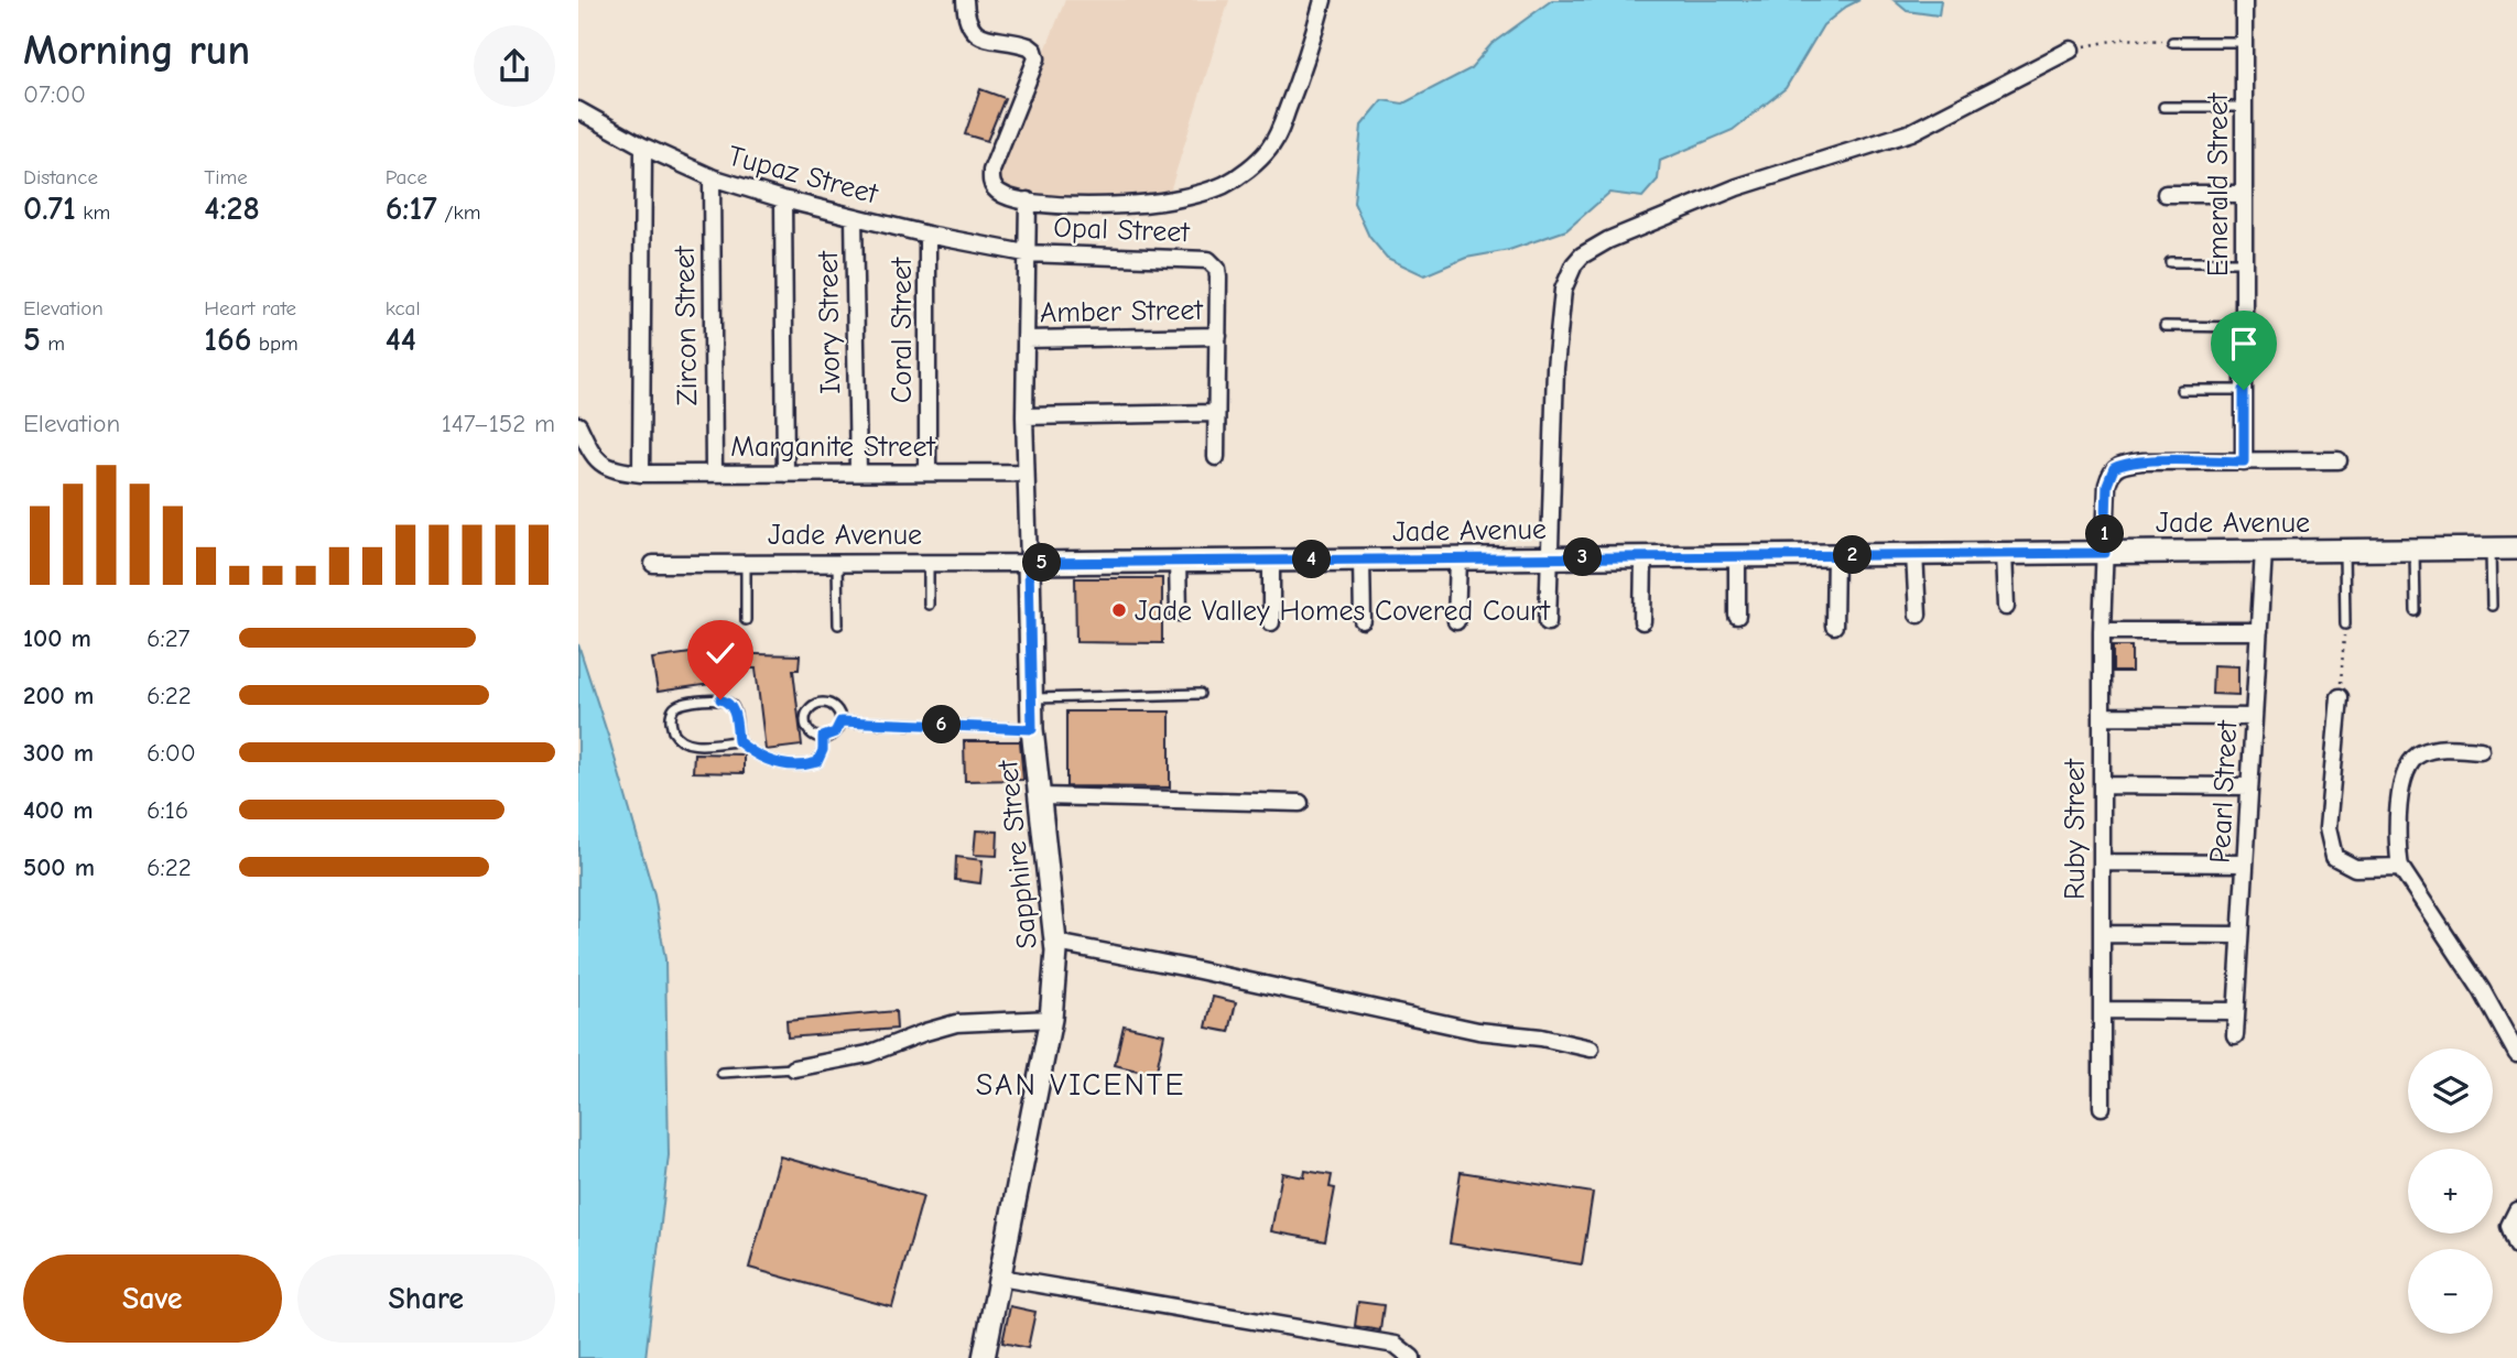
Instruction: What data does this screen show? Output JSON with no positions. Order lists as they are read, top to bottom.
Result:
{
  "streets": {
    "street": [
      "Tupaz Street",
      "Emerald Street",
      "Opal Street",
      "Amber Street",
      "Ivory Street",
      "Zircon Street",
      "Coral Street",
      "Marganite Street",
      "Jade Avenue",
      "Pearl Street",
      "Ruby Street",
      "Sapphire Street"
    ]
  },
  "crossings": [
    ["Tupaz Street", "Opal Street"],
    ["Tupaz Street", "Ivory Street"],
    ["Tupaz Street", "Zircon Street"],
    ["Tupaz Street", "Coral Street"],
    ["Tupaz Street", "Sapphire Street"],
    ["Emerald Street", "Ruby Street"],
    ["Opal Street", "Amber Street"],
    ["Opal Street", "Sapphire Street"],
    ["Amber Street", "Sapphire Street"],
    ["Ivory Street", "Marganite Street"],
    ["Zircon Street", "Marganite Street"],
    ["Coral Street", "Marganite Street"],
    ["Marganite Street", "Sapphire Street"],
    ["Jade Avenue", "Pearl Street"],
    ["Jade Avenue", "Ruby Street"],
    ["Jade Avenue", "Sapphire Street"]
  ],
  "districts": ["SAN VICENTE"],
  "places": ["Jade Valley Homes Covered Court"],
  "page": {
    "heading": ["Morning run", "07:00"],
    "stats": [
      ["Distance", "0.71 km"],
      ["Time", "4:28"],
      ["Pace", "6:17 /km"],
      ["Elevation", "5 m"],
      ["Heart rate", "166 bpm"],
      ["kcal", "44"]
    ],
    "chart": ["Elevation", "147–152 m"],
    "pins": [
      "1",
      "2",
      "3",
      "4",
      "5",
      "6"
    ],
    "list": [
      {
        "name": "100 m",
        "note": "6:27"
      },
      {
        "name": "200 m",
        "note": "6:22"
      },
      {
        "name": "300 m",
        "note": "6:00"
      },
      {
        "name": "400 m",
        "note": "6:16"
      },
      {
        "name": "500 m",
        "note": "6:22"
      }
    ],
    "map_buttons": ["+", "−"],
    "buttons": ["Save", "Share"]
  }
}
